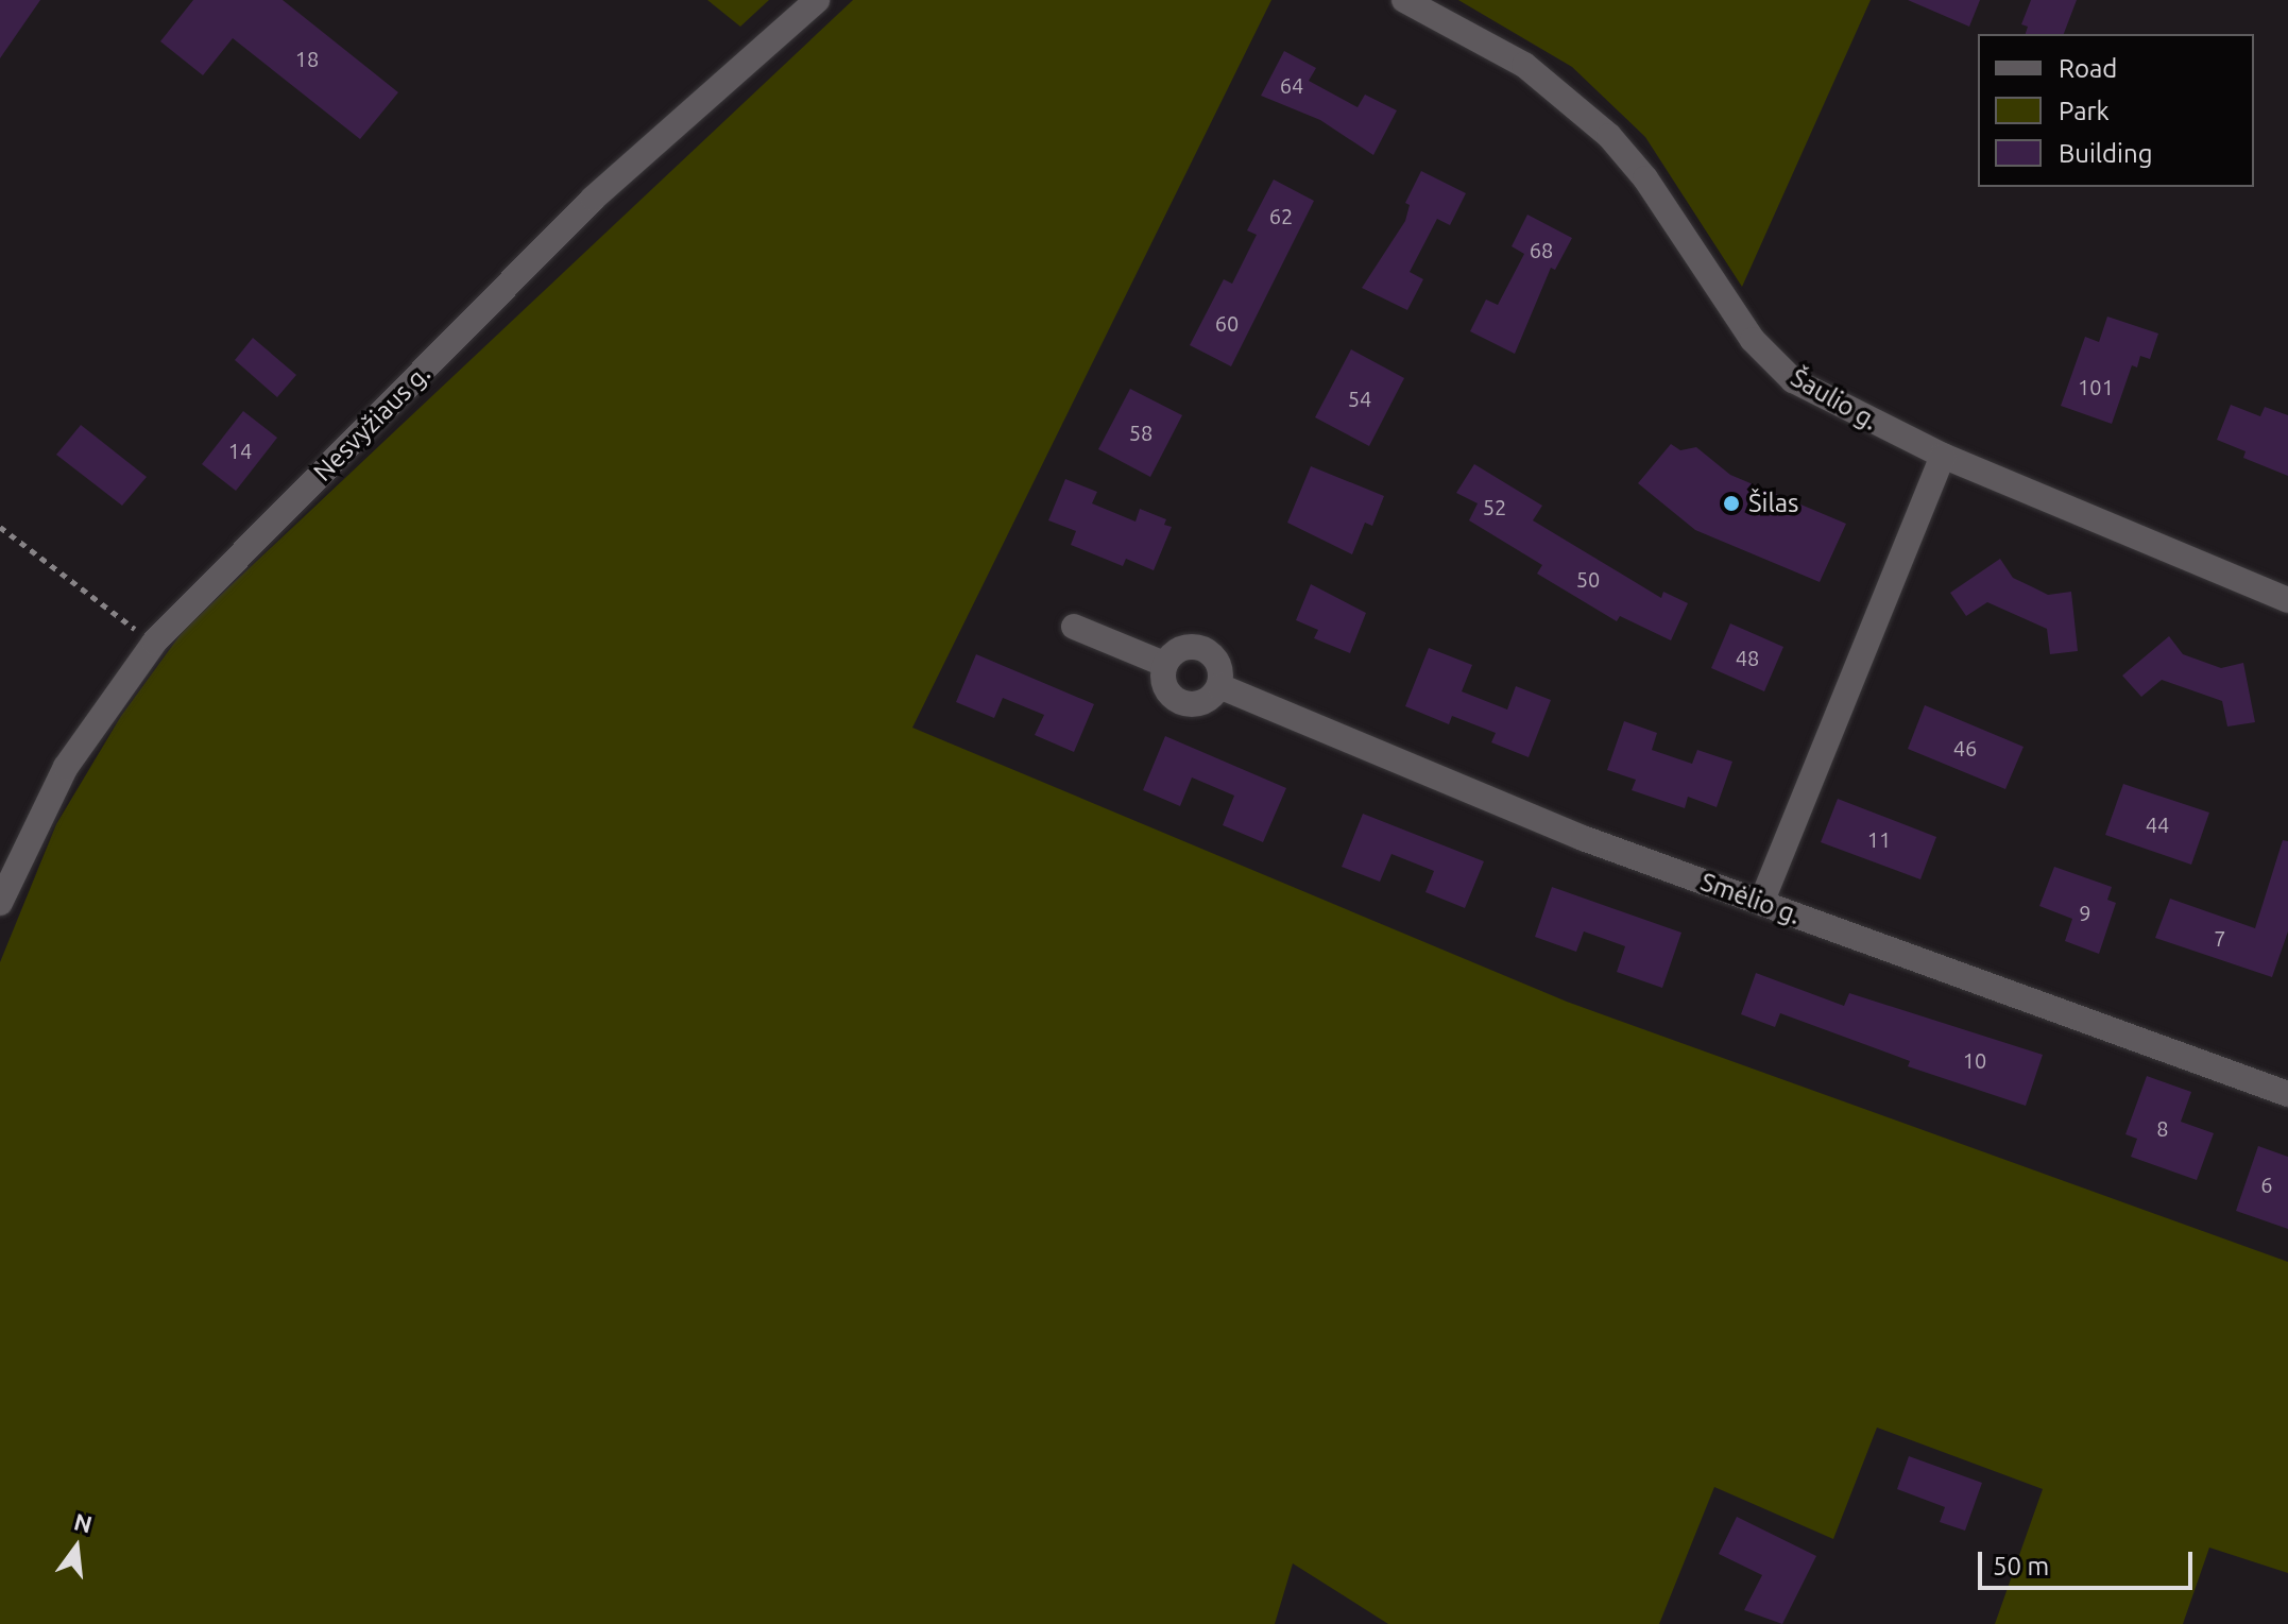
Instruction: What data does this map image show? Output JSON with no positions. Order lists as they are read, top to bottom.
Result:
{
  "streets": {
    "street": ["Šaulio g.", "Nesvyžiaus g.", "Smėlio g."]
  },
  "places": ["Šilas"],
  "house_numbers": [
    "18",
    "64",
    "62",
    "68",
    "60",
    "101",
    "54",
    "58",
    "14",
    "52",
    "50",
    "48",
    "46",
    "44",
    "11",
    "9",
    "7",
    "10",
    "8",
    "6"
  ],
  "legend": ["Road", "Park", "Building"],
  "scale_bar": "50 m",
  "north": "top"
}
